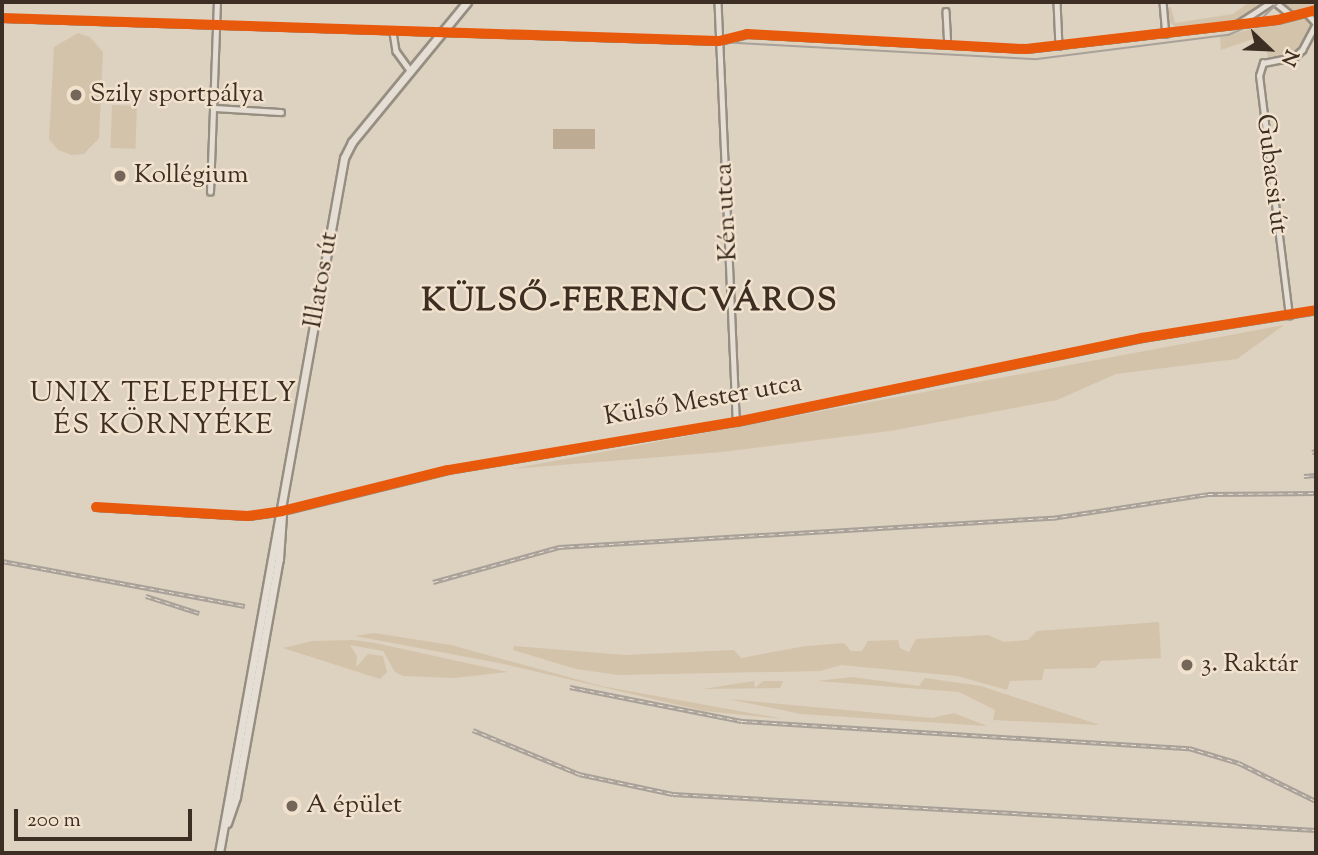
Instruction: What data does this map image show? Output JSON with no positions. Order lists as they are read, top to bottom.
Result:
{
  "streets": {
    "street": [
      "Gubacsi út",
      "Kén utca",
      "Illatos út",
      "Külső Mester utca"
    ]
  },
  "crossings": [
    ["Gubacsi út", "Külső Mester utca"],
    ["Kén utca", "Külső Mester utca"],
    ["Illatos út", "Külső Mester utca"]
  ],
  "districts": ["KÜLSŐ-FERENCVÁROS", "UNIX TELEPHELY ÉS KÖRNYÉKE"],
  "places": [
    "Szily sportpálya",
    "Kollégium",
    "3. Raktár",
    "A épület"
  ],
  "scale_bar": "200 m",
  "north": "bottom right"
}
